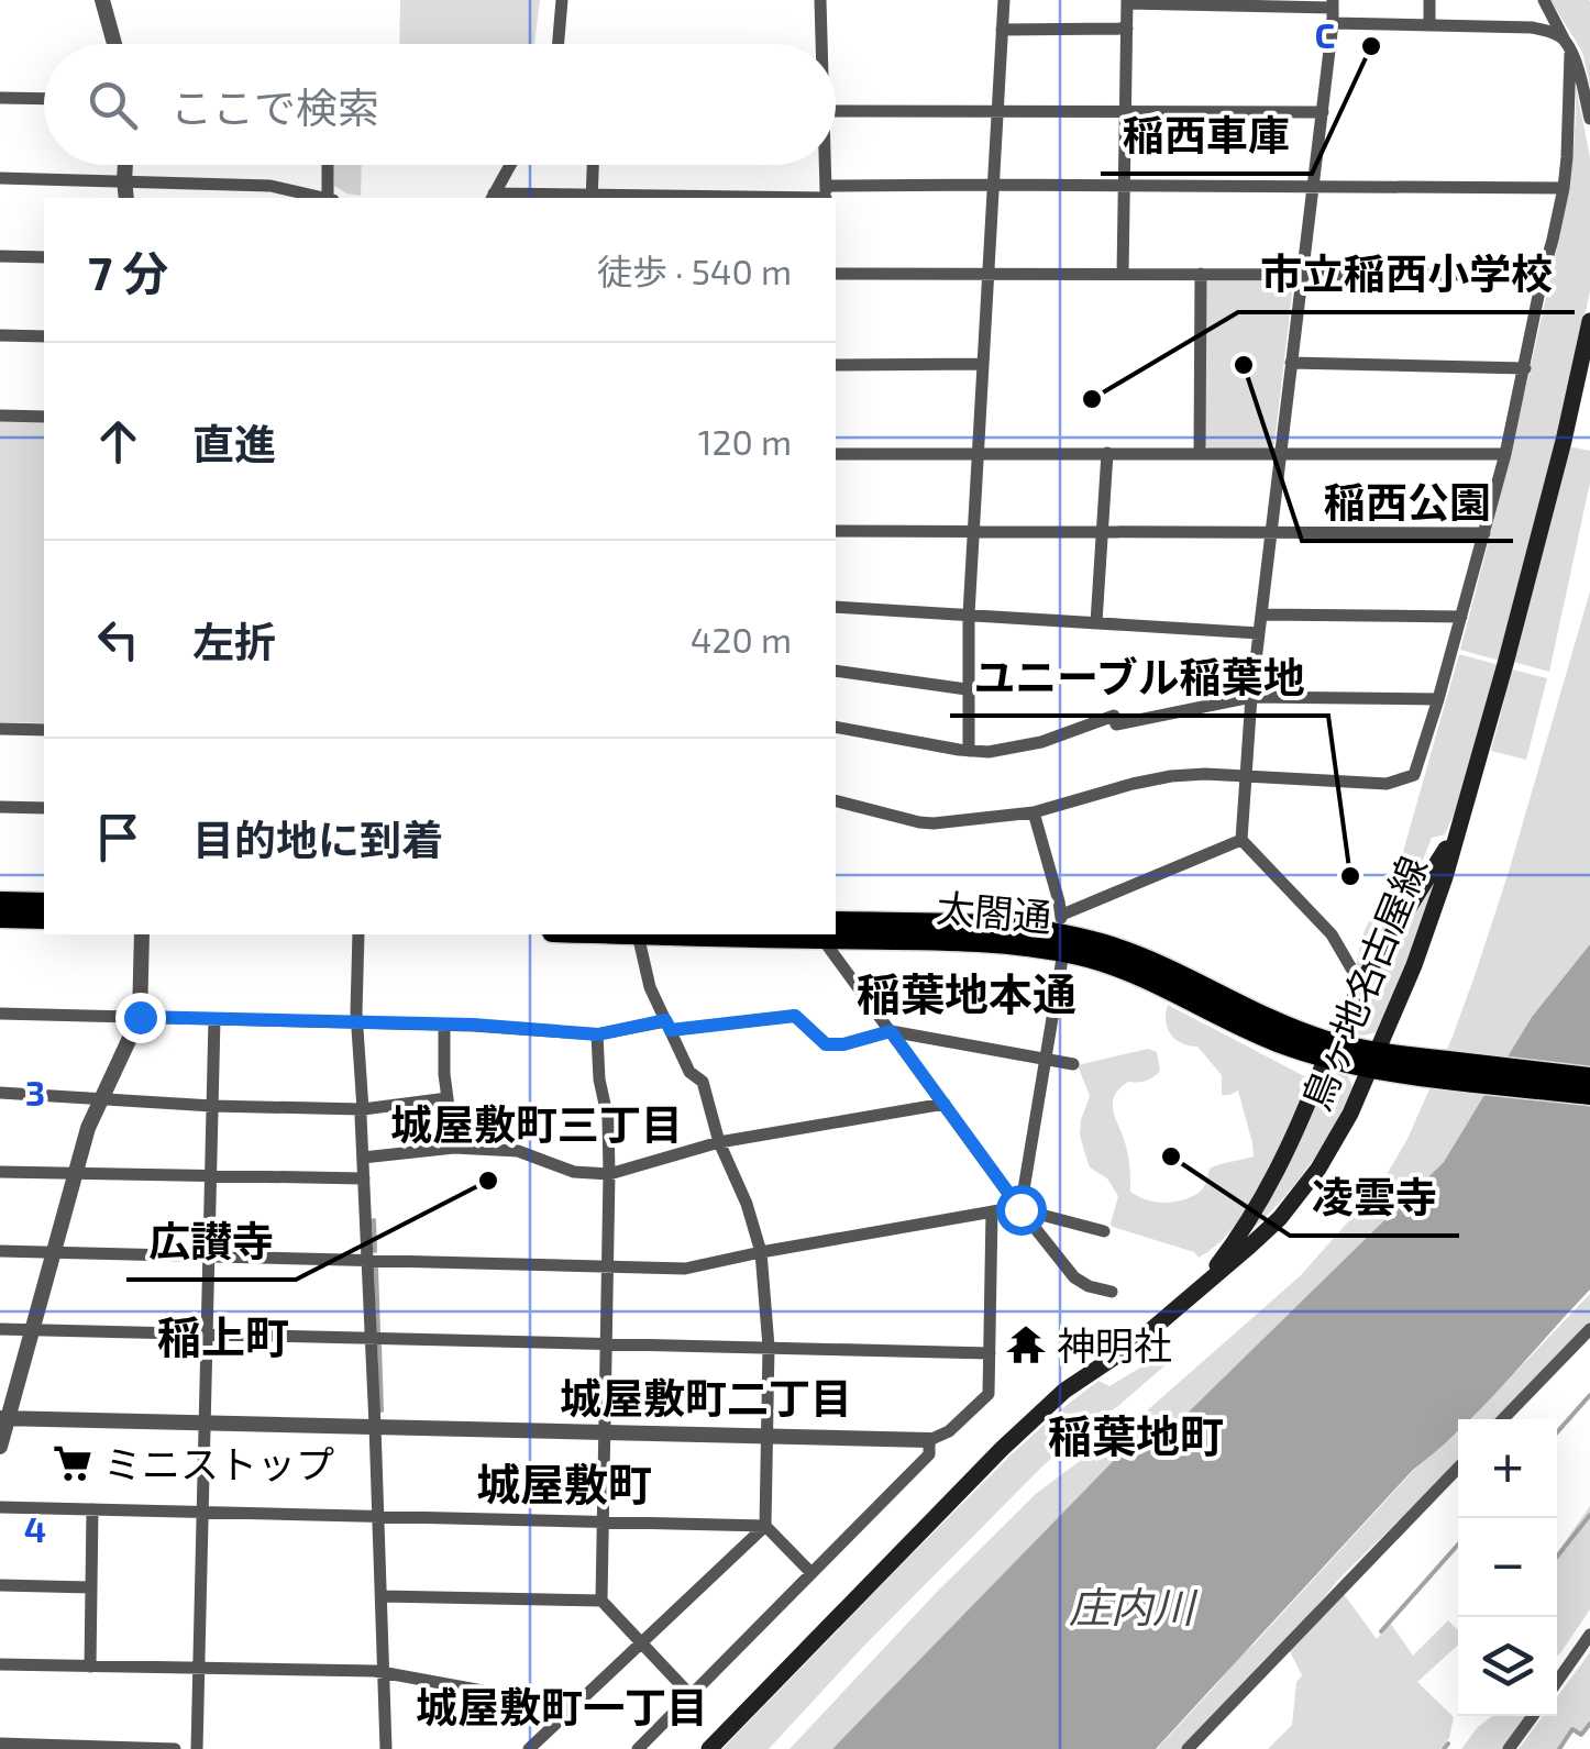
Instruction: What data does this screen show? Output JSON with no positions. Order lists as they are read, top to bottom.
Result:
{
  "streets": {
    "main road": ["太閤通", "鳥ヶ地名古屋線"]
  },
  "crossings": [
    ["太閤通", "鳥ヶ地名古屋線"]
  ],
  "districts": [
    "稲葉地本通",
    "城屋敷町三丁目",
    "稲上町",
    "城屋敷町二丁目",
    "稲葉地町",
    "城屋敷町",
    "城屋敷町一丁目"
  ],
  "water": ["庄内川"],
  "places": {
    "other": [
      "稲西車庫",
      "稲西公園",
      "市立稲西小学校",
      "ユニーブル稲葉地",
      "凌雲寺",
      "広讃寺"
    ],
    "temple": ["神明社"],
    "supermarket": ["ミニストップ"]
  },
  "page": {
    "search": "ここで検索",
    "heading": ["7 分", "徒歩 · 540 m"],
    "list": [
      ["直進", "120 m"],
      ["左折", "420 m"],
      "目的地に到着"
    ],
    "map_buttons": ["+", "−"]
  },
  "grid": {
    "columns": ["C"],
    "rows": ["3", "4"]
  }
}
